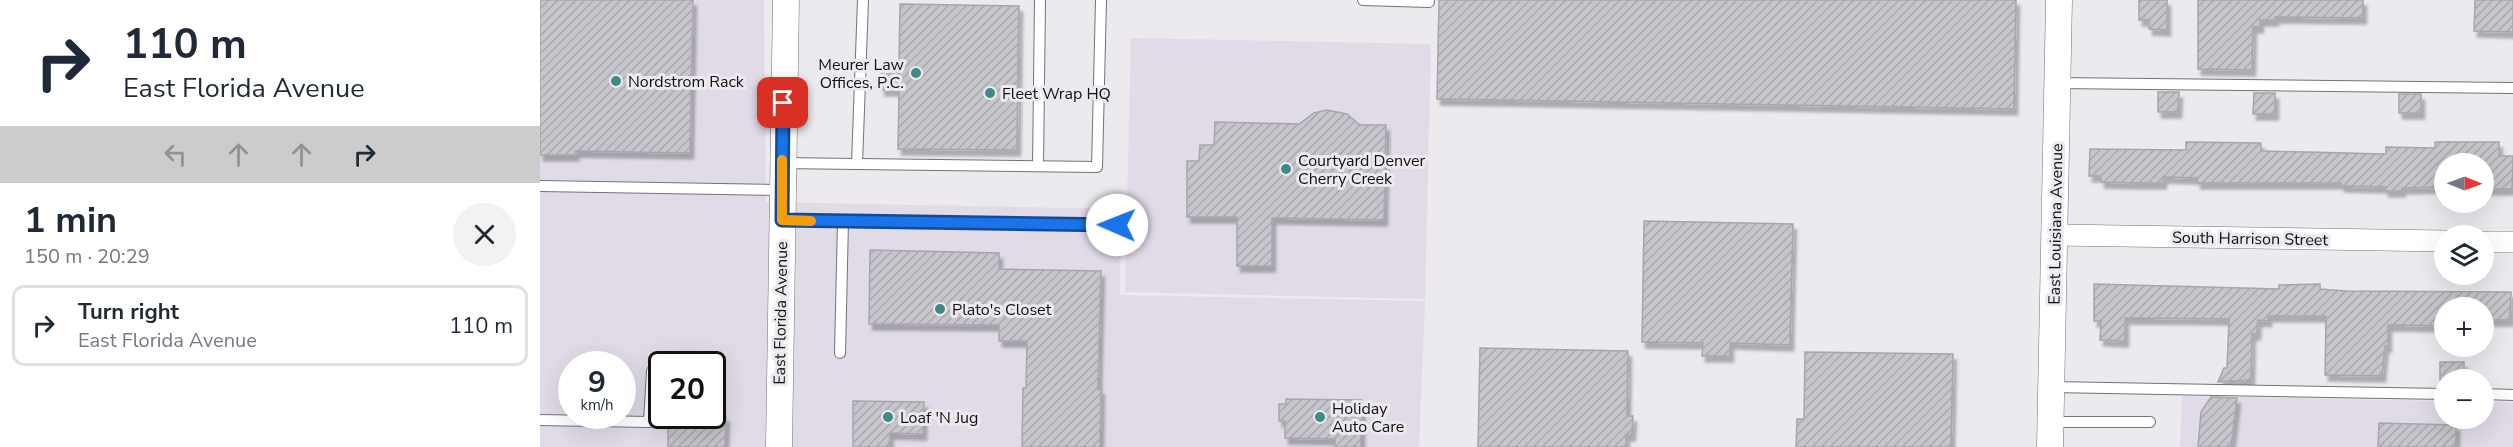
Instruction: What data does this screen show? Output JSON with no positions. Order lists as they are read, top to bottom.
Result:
{
  "streets": {
    "street": ["East Louisiana Avenue", "South Harrison Street", "East Florida Avenue"]
  },
  "crossings": [
    ["East Louisiana Avenue", "South Harrison Street"]
  ],
  "places": [
    "Meurer Law Offices, P.C.",
    "Nordstrom Rack",
    "Fleet Wrap HQ",
    "Courtyard Denver Cherry Creek",
    "Plato's Closet",
    "Loaf 'N Jug",
    "Holiday Auto Care"
  ],
  "north": "right",
  "page": {
    "turn": ["110 m", "East Florida Avenue"],
    "map_buttons": ["+", "−"],
    "heading": ["1 min", "150 m · 20:29"],
    "list": [
      {
        "name": "Turn right",
        "note": "East Florida Avenue",
        "value": "110 m"
      }
    ],
    "speed": "9 km/h",
    "limit": "20"
  }
}
